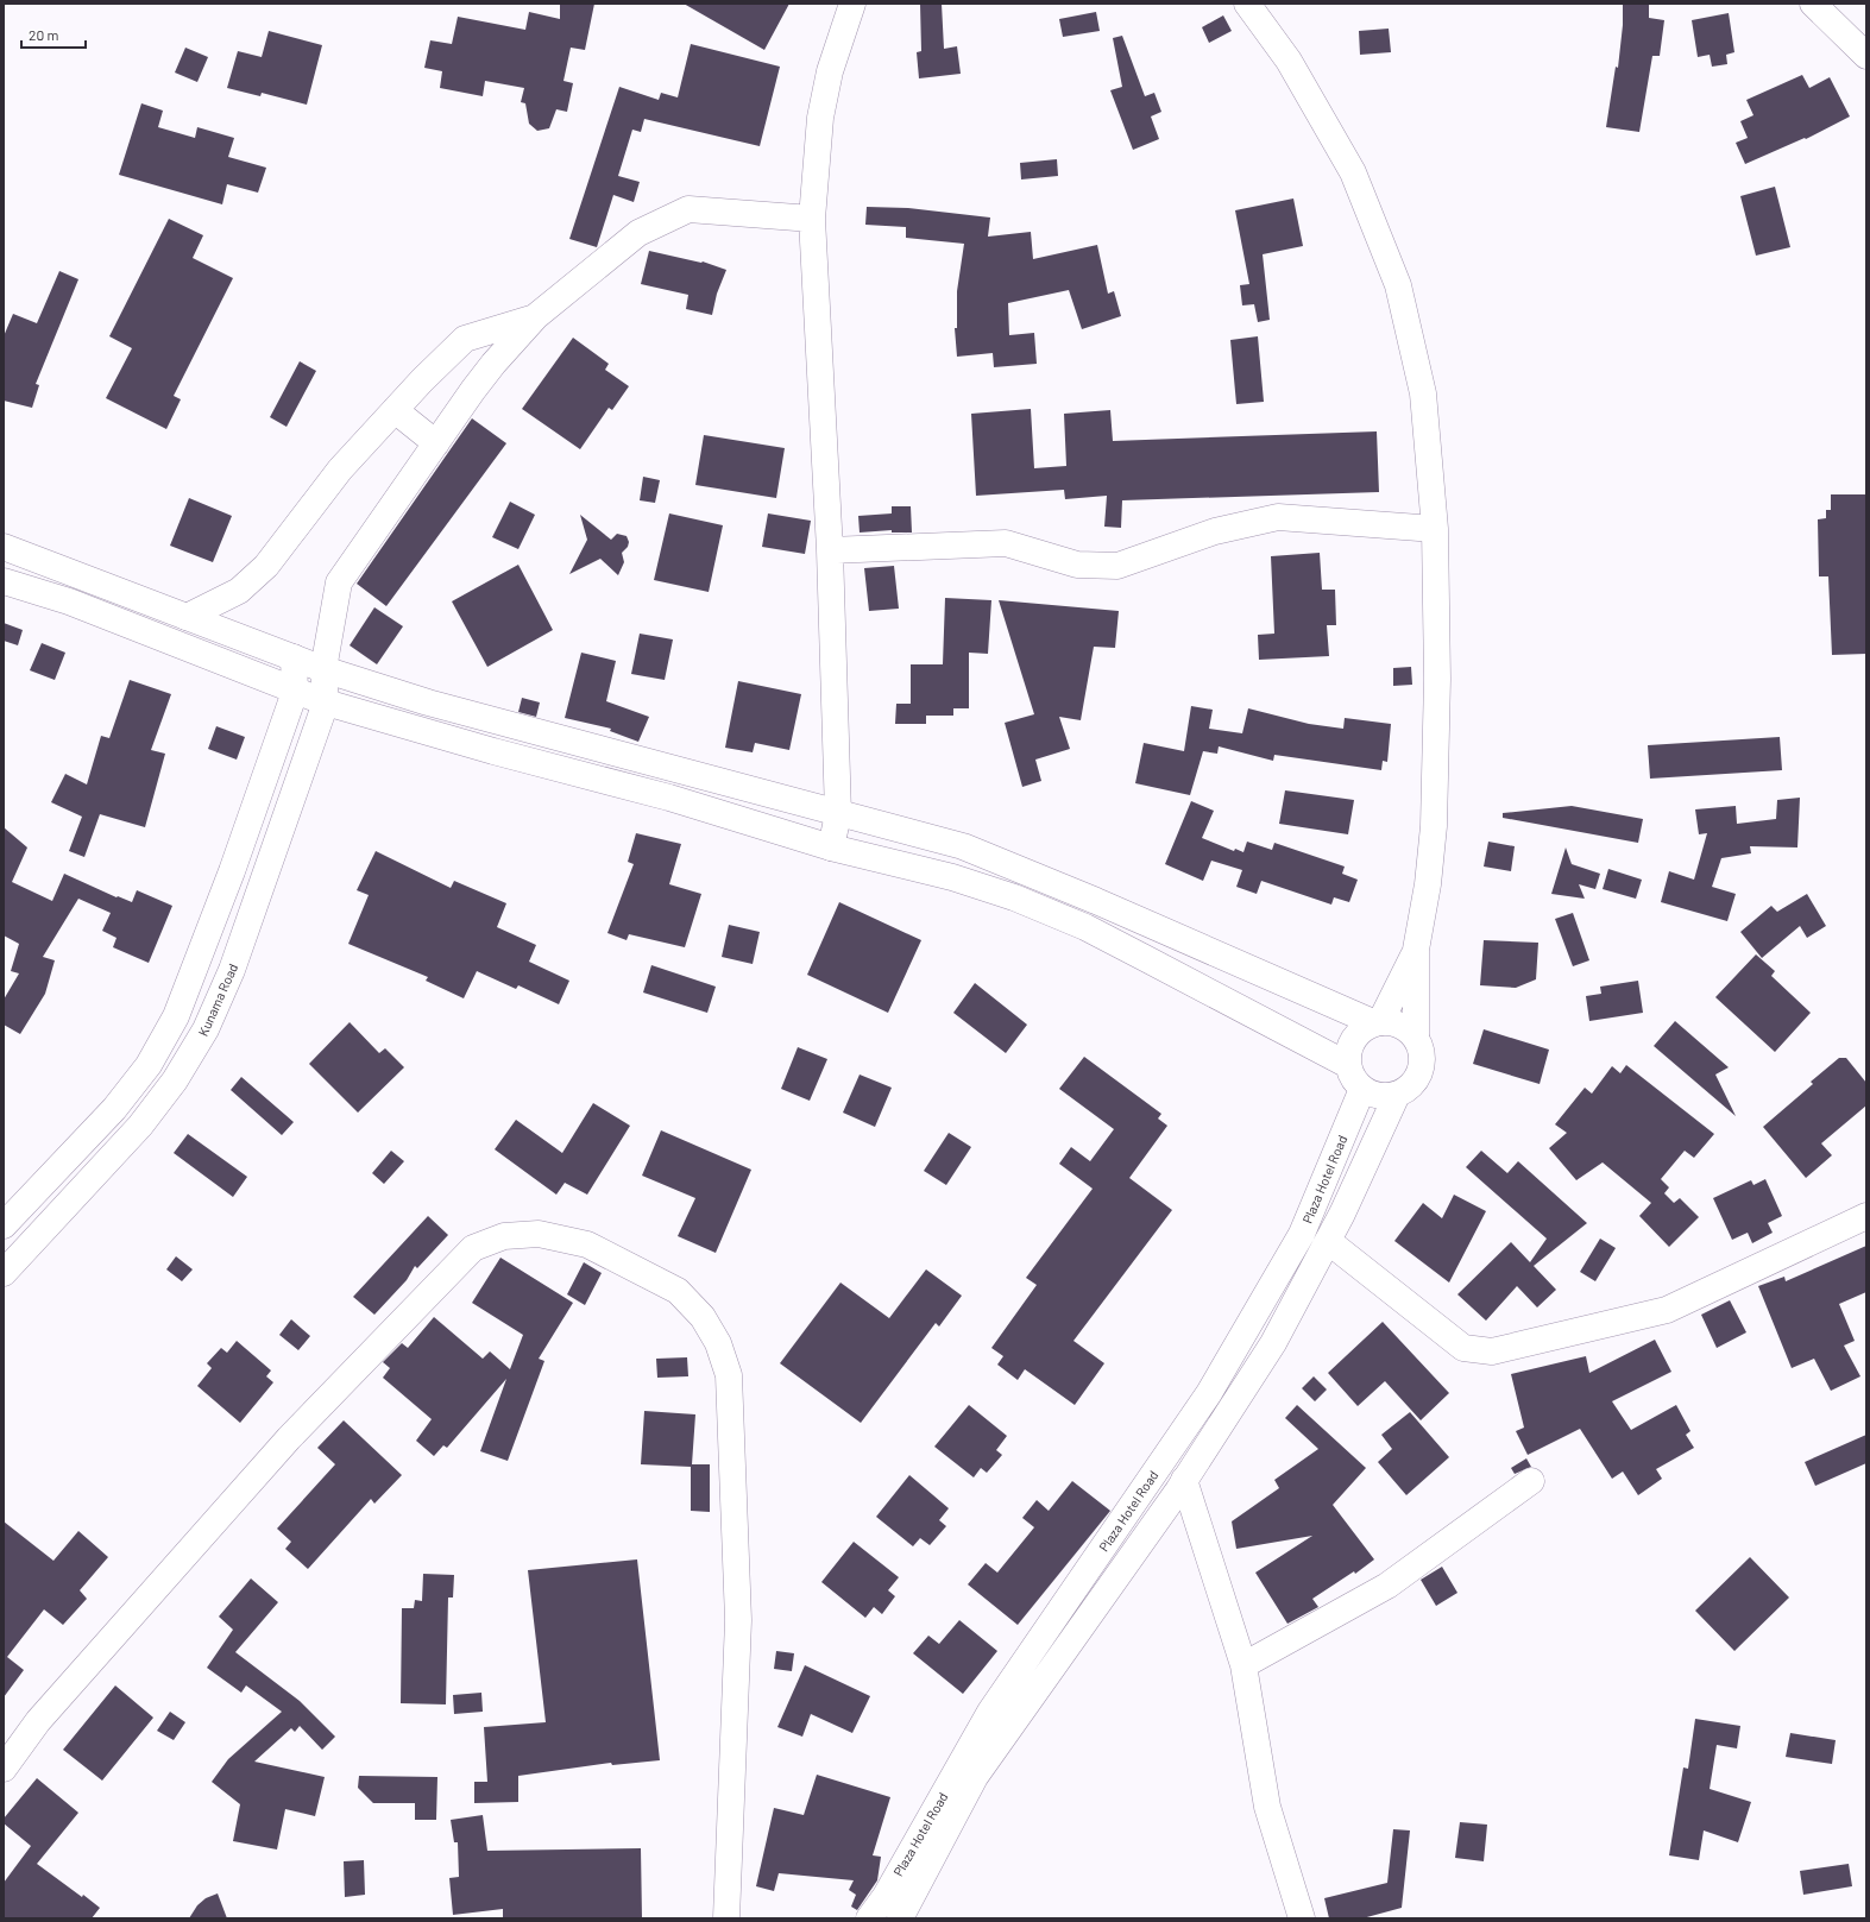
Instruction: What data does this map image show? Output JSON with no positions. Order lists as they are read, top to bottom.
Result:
{
  "streets": {
    "street": ["Kunama Road", "Plaza Hotel Road"]
  },
  "scale_bar": "20 m"
}
